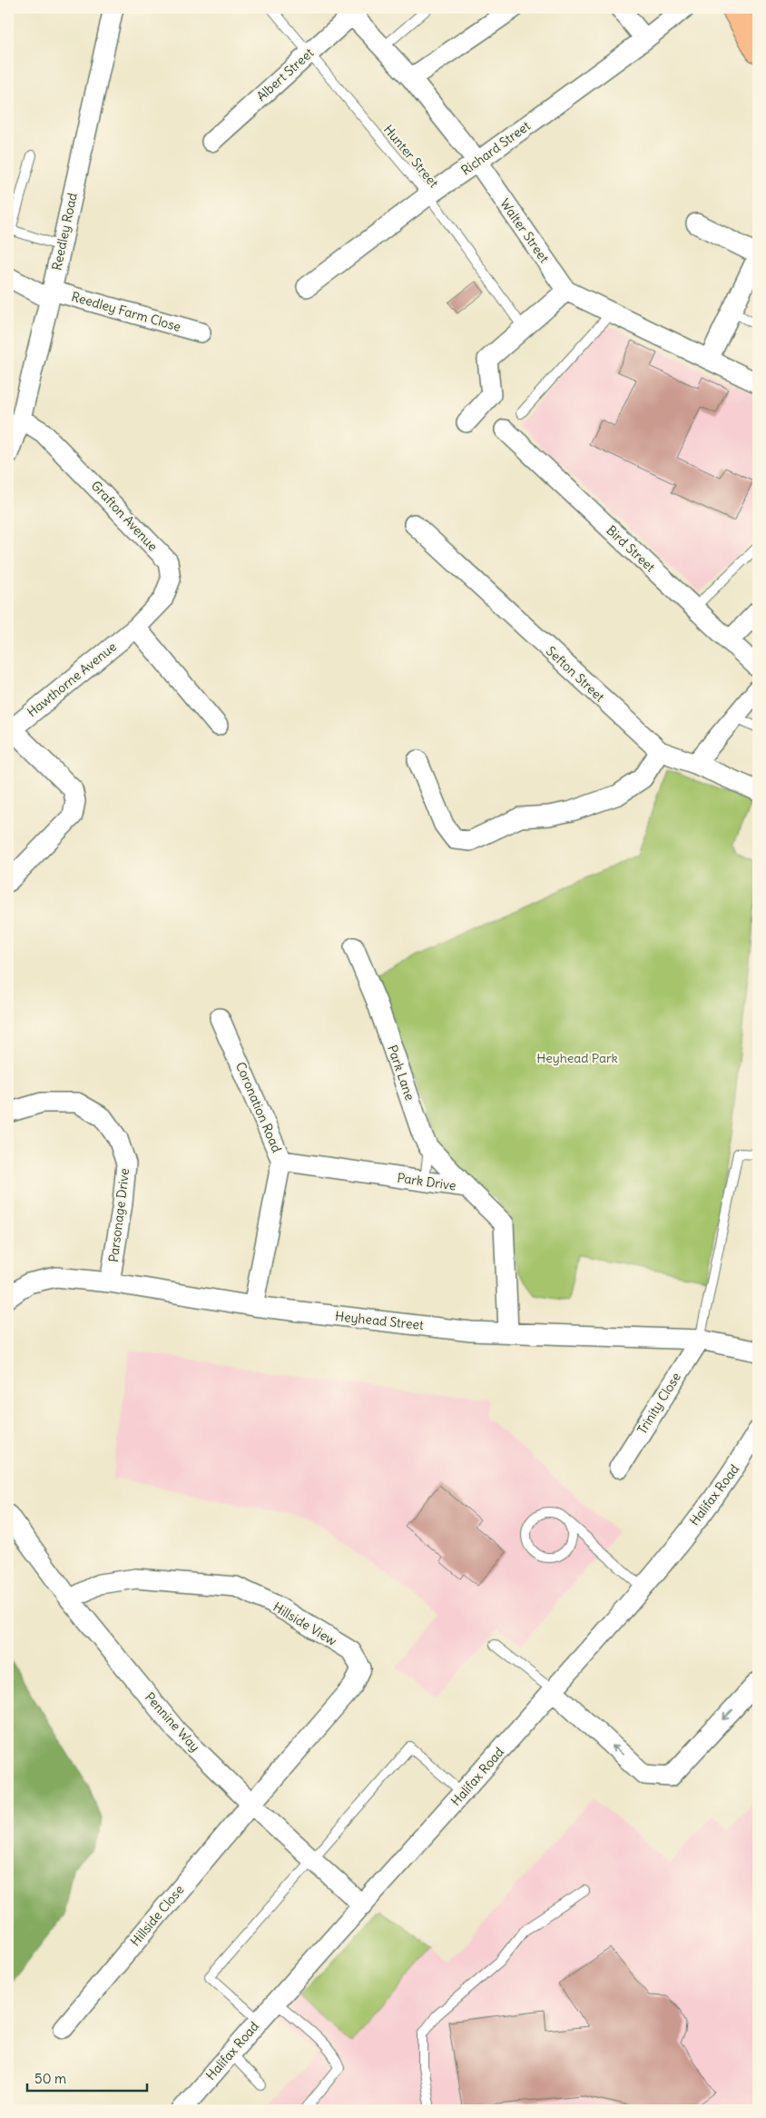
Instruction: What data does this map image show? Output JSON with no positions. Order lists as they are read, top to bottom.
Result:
{
  "streets": {
    "street": [
      "Albert Street",
      "Richard Street",
      "Walter Street",
      "Reedley Road",
      "Reedley Farm Close",
      "Grafton Avenue",
      "Bird Street",
      "Sefton Street",
      "Hawthorne Avenue",
      "Park Lane",
      "Coronation Road",
      "Park Drive",
      "Parsonage Drive",
      "Heyhead Street",
      "Trinity Close",
      "Halifax Road",
      "Hillside View",
      "Pennine Way",
      "Hillside Close"
    ],
    "lane": ["Hunter Street"]
  },
  "crossings": [
    ["Albert Street", "Hunter Street"],
    ["Albert Street", "Walter Street"],
    ["Richard Street", "Hunter Street"],
    ["Richard Street", "Walter Street"],
    ["Reedley Road", "Reedley Farm Close"],
    ["Reedley Road", "Grafton Avenue"],
    ["Grafton Avenue", "Hawthorne Avenue"],
    ["Park Lane", "Park Drive"],
    ["Coronation Road", "Park Drive"],
    ["Coronation Road", "Heyhead Street"],
    ["Park Drive", "Heyhead Street"],
    ["Parsonage Drive", "Heyhead Street"],
    ["Heyhead Street", "Trinity Close"],
    ["Halifax Road", "Pennine Way"],
    ["Hillside View", "Pennine Way"],
    ["Hillside View", "Hillside Close"],
    ["Pennine Way", "Hillside Close"]
  ],
  "parks": ["Heyhead Park"],
  "scale_bar": "50 m"
}
